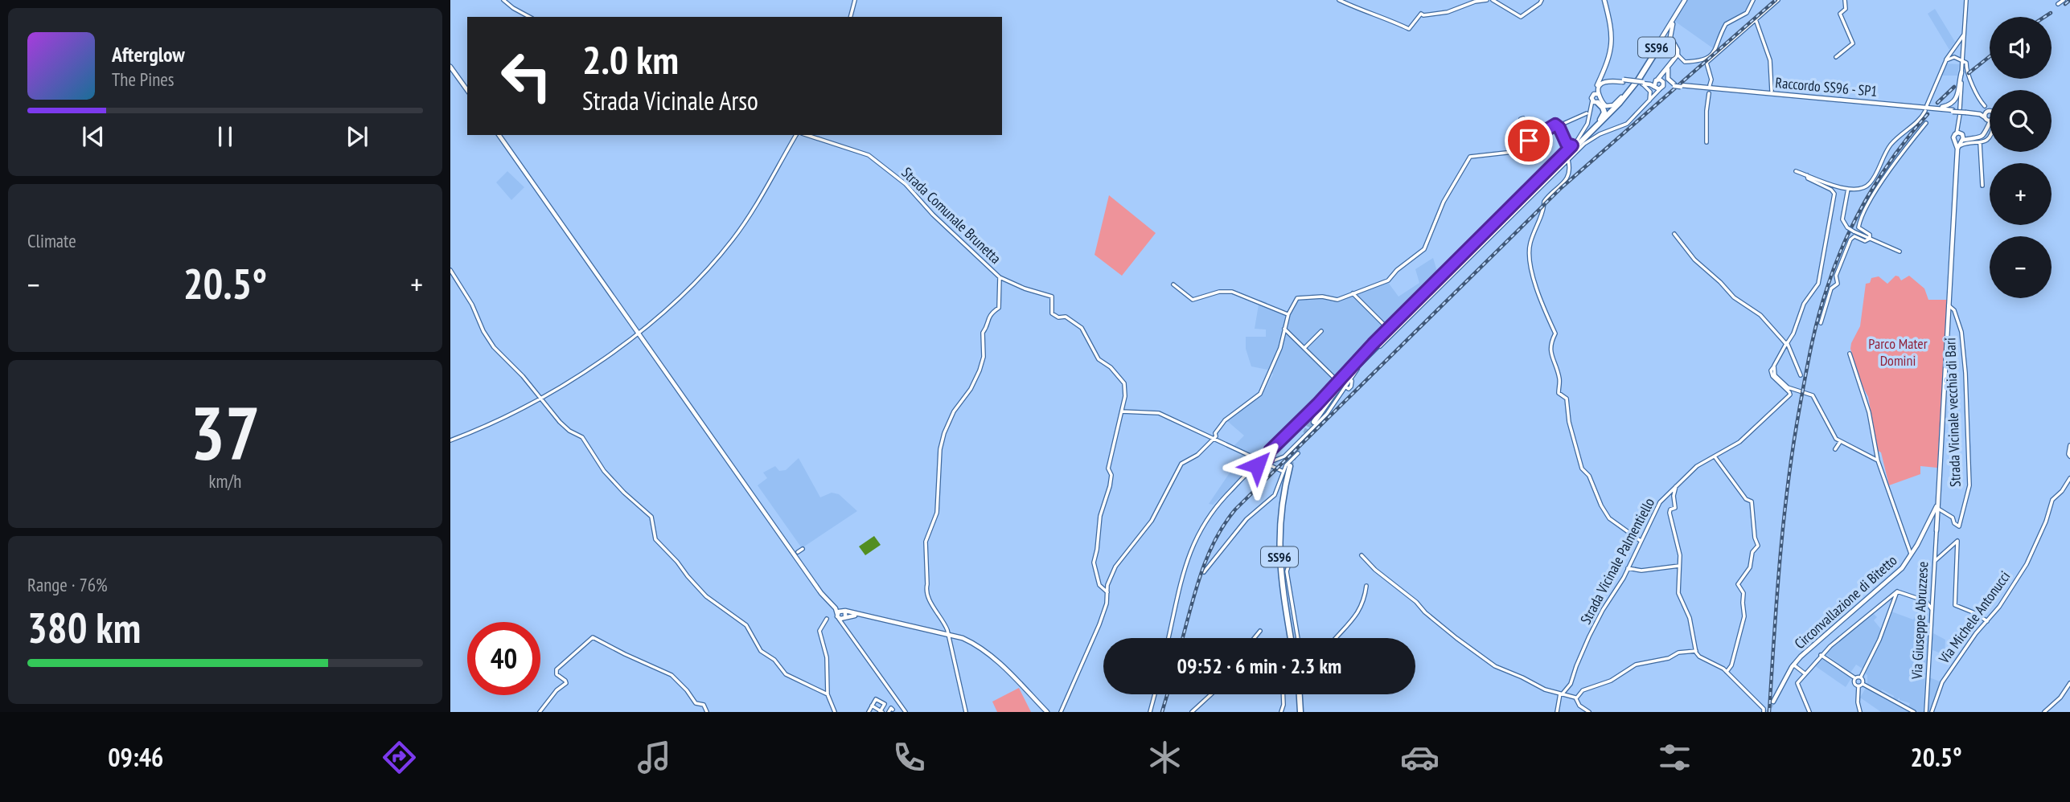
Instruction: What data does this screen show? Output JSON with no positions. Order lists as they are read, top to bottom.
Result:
{
  "streets": {
    "highway": ["SS96"],
    "main road": ["Raccordo SS96 - SP1", "Circonvallazione di Bitetto"],
    "street": [
      "Strada Comunale Brunetta",
      "Strada Vicinale vecchia di Bari",
      "Strada Vicinale Palmentiello",
      "Via Michele Antonucci",
      "Via Giuseppe Abruzzese"
    ]
  },
  "parks": ["Parco Mater Domini"],
  "page": {
    "map_buttons": ["+", "−"],
    "turn": ["2.0 km", "Strada Vicinale Arso"],
    "song": ["Afterglow", "The Pines"],
    "tile": [
      "Climate",
      ["37", "km/h"],
      ["Range · 76%", "380 km"]
    ],
    "heat": ["−", "20.5°", "+"],
    "limit": "40",
    "trip": "09:52 · 6 min · 2.3 km",
    "tabs": ["09:46", "20.5°"]
  }
}
